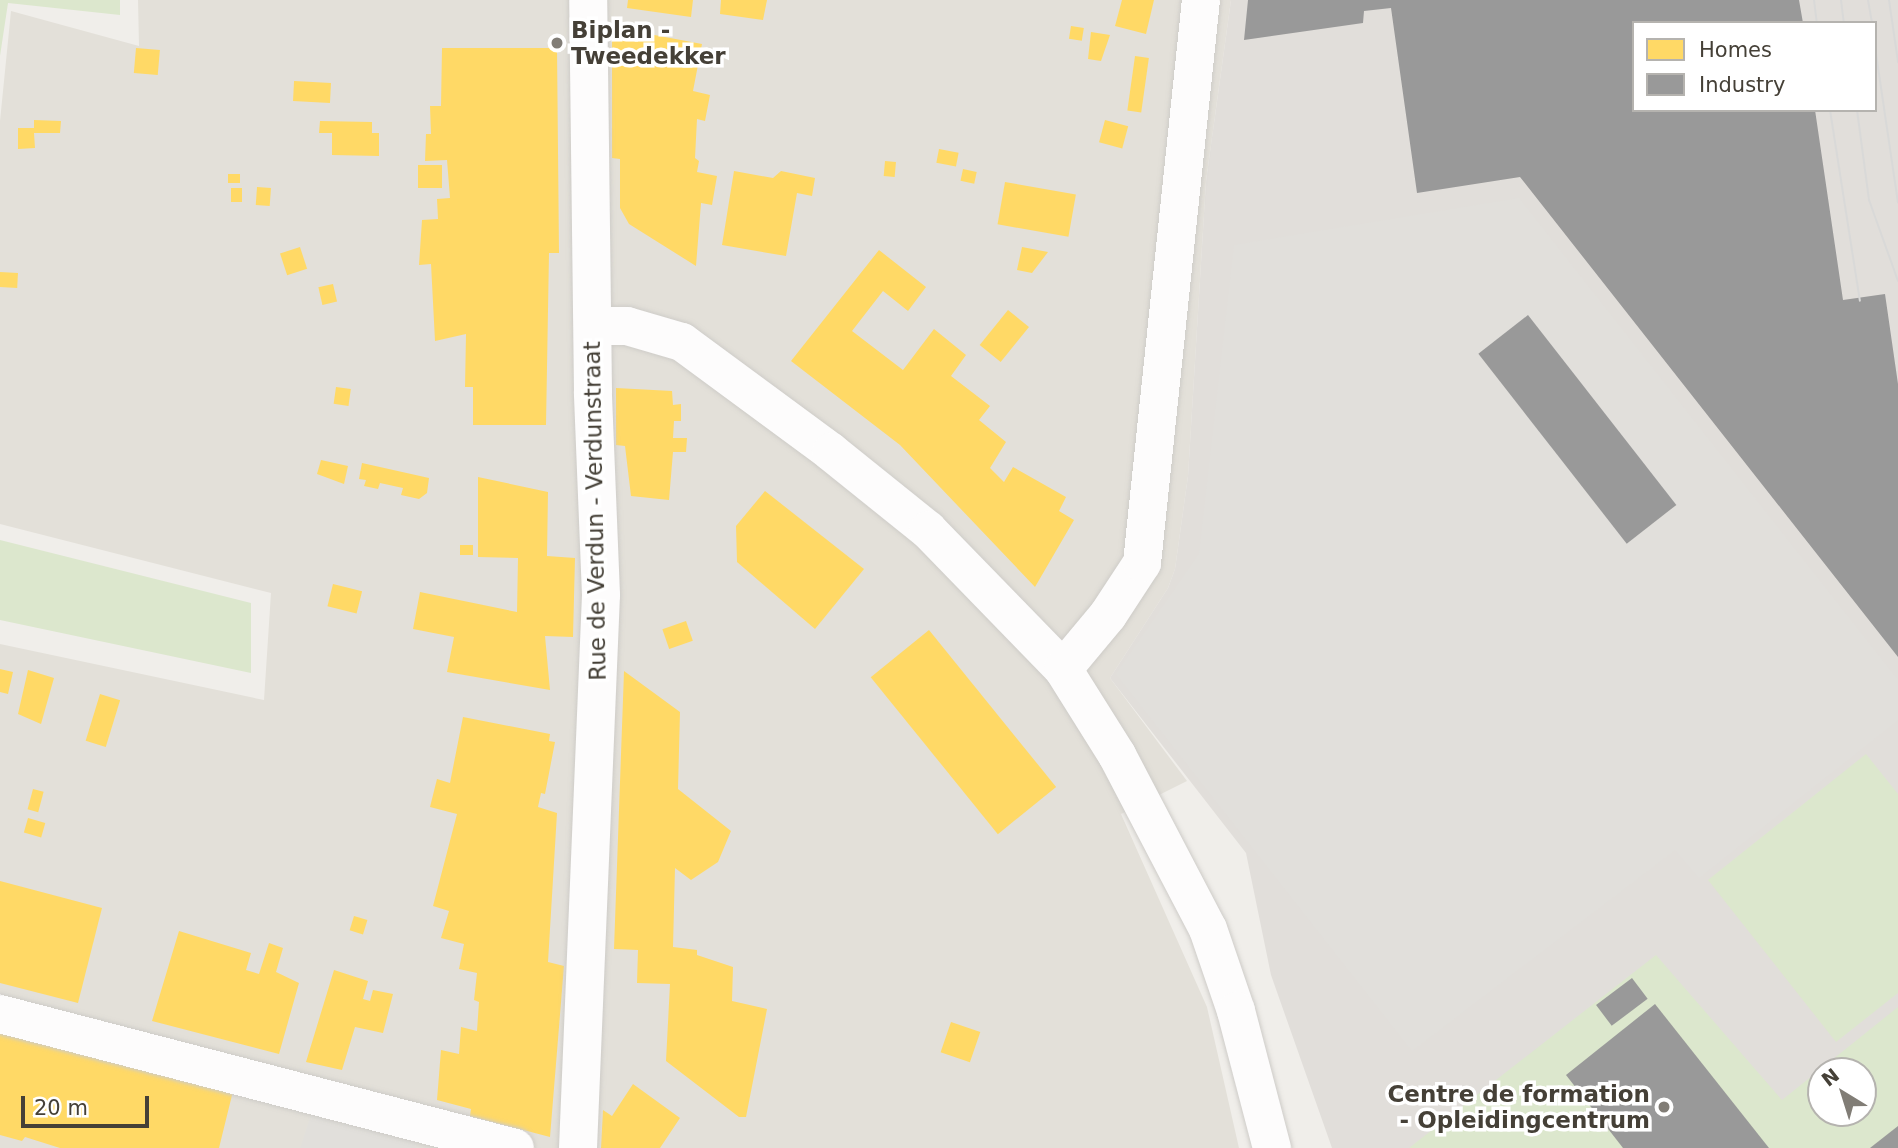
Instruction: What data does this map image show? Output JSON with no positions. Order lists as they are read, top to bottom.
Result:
{
  "streets": {
    "street": ["Rue de Verdun - Verdunstraat"]
  },
  "places": ["Biplan - Tweedekker", "Centre de formation - Opleidingcentrum"],
  "legend": ["Homes", "Industry"],
  "scale_bar": "20 m",
  "north": "top left"
}
